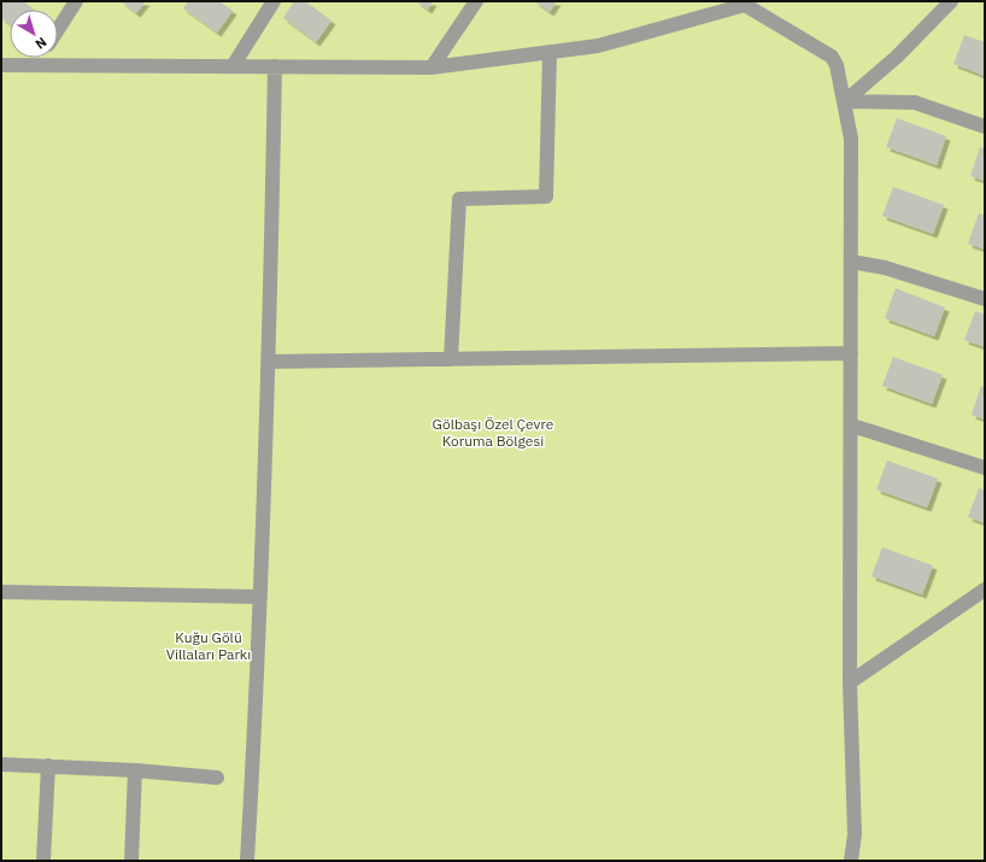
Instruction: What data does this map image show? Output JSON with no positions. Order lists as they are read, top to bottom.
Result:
{
  "parks": ["Gölbaşı Özel Çevre Koruma Bölgesi", "Kuğu Gölü Villaları Parkı"],
  "north": "bottom right"
}
